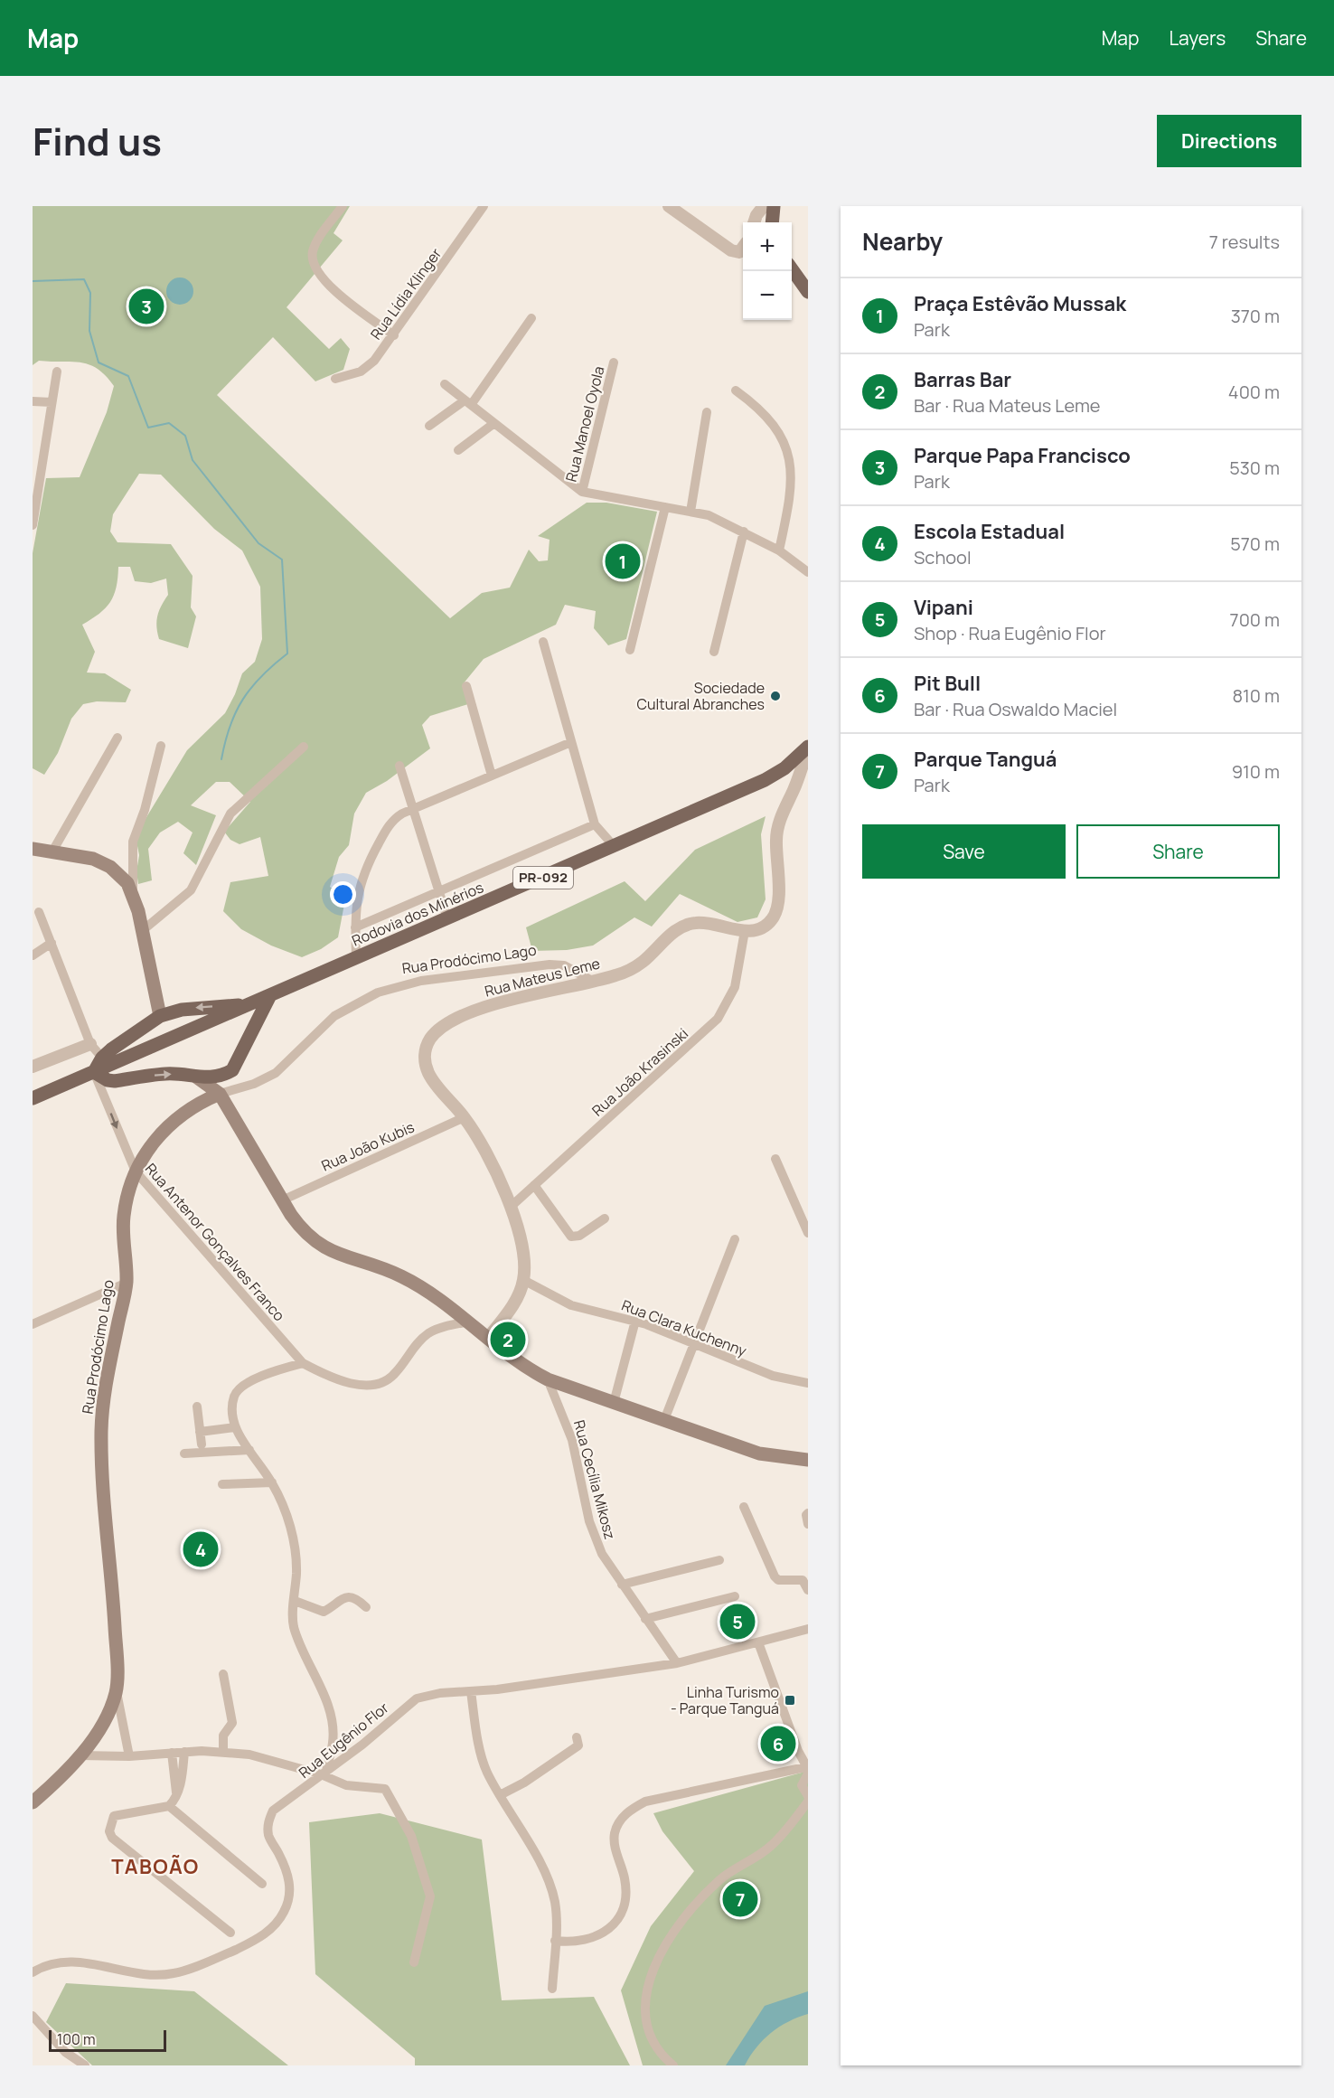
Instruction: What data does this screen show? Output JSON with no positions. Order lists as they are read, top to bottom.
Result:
{
  "streets": {
    "main road": ["PR-092", "Rodovia dos Minérios", "Rua Prodócimo Lago"],
    "street": [
      "Rua Lídia Klinger",
      "Rua Manoel Oyola",
      "Rua Mateus Leme",
      "Rua João Krasinski",
      "Rua João Kubis",
      "Rua Antenor Gonçalves Franco",
      "Rua Clara Kuchenny",
      "Rua Cecília Mikosz",
      "Rua Eugênio Flor"
    ]
  },
  "crossings": [
    ["Rodovia dos Minérios", "Rua Antenor Gonçalves Franco"],
    ["Rua Prodócimo Lago", "Rua Mateus Leme"],
    ["Rua Prodócimo Lago", "Rua Antenor Gonçalves Franco"],
    ["Rua Mateus Leme", "Rua João Krasinski"],
    ["Rua Mateus Leme", "Rua João Kubis"],
    ["Rua Mateus Leme", "Rua Clara Kuchenny"],
    ["Rua Cecília Mikosz", "Rua Eugênio Flor"]
  ],
  "districts": ["TABOÃO"],
  "places": {
    "other": ["Sociedade Cultural Abranches"],
    "transit": ["Linha Turismo - Parque Tanguá"]
  },
  "scale_bar": "100 m",
  "page": {
    "header": "Map",
    "nav": ["Map", "Layers", "Share"],
    "title": "Find us",
    "buttons": [
      "Directions",
      ["Save", "Share"]
    ],
    "heading": ["Nearby", "7 results"],
    "map_buttons": ["+", "−"],
    "list": [
      {
        "mark": "1",
        "name": "Praça Estêvão Mussak",
        "note": "Park",
        "value": "370 m"
      },
      {
        "mark": "2",
        "name": "Barras Bar",
        "note": "Bar · Rua Mateus Leme",
        "value": "400 m"
      },
      {
        "mark": "3",
        "name": "Parque Papa Francisco",
        "note": "Park",
        "value": "530 m"
      },
      {
        "mark": "4",
        "name": "Escola Estadual",
        "note": "School",
        "value": "570 m"
      },
      {
        "mark": "5",
        "name": "Vipani",
        "note": "Shop · Rua Eugênio Flor",
        "value": "700 m"
      },
      {
        "mark": "6",
        "name": "Pit Bull",
        "note": "Bar · Rua Oswaldo Maciel",
        "value": "810 m"
      },
      {
        "mark": "7",
        "name": "Parque Tanguá",
        "note": "Park",
        "value": "910 m"
      }
    ],
    "pins": [
      "3",
      "1",
      "2",
      "4",
      "5",
      "6",
      "7"
    ],
    "scale": "100 m"
  }
}
